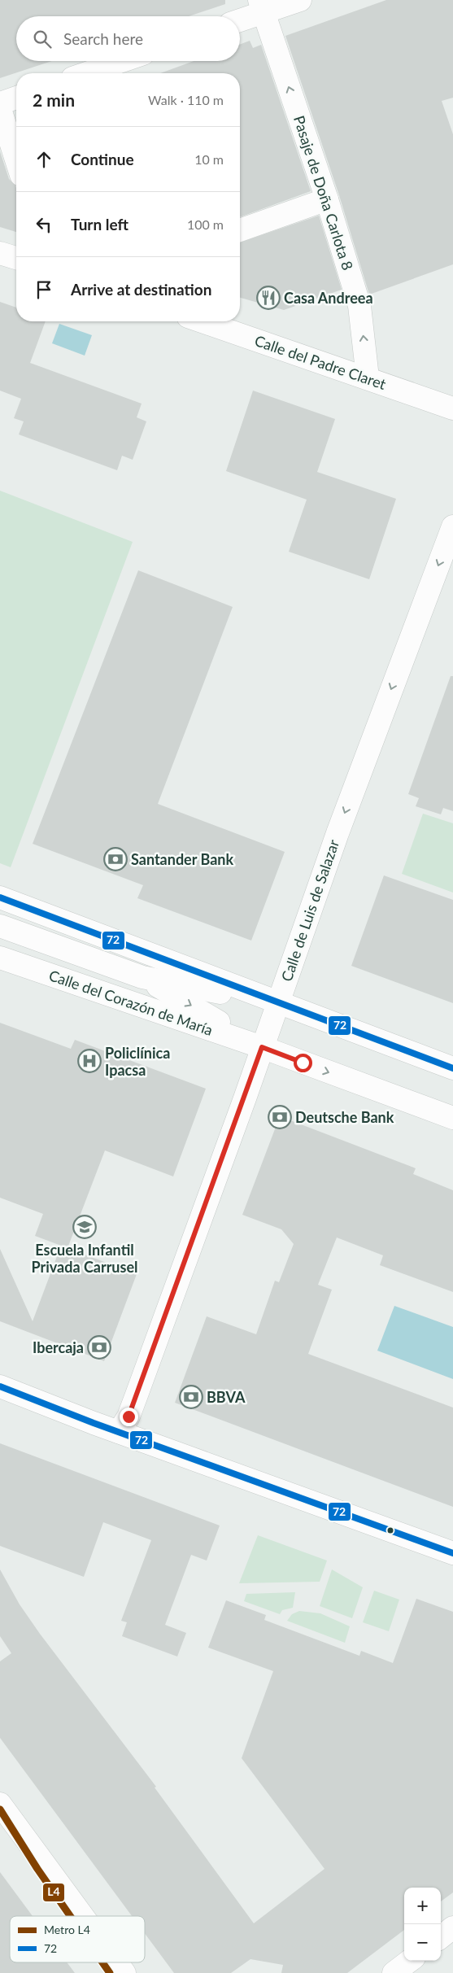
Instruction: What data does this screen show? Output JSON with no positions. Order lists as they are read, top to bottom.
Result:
{
  "streets": {
    "street": [
      "Pasaje de Doña Carlota 8",
      "Calle del Padre Claret",
      "Calle de Luis de Salazar",
      "Calle del Corazón de María"
    ]
  },
  "crossings": [
    ["Pasaje de Doña Carlota 8", "Calle del Padre Claret"],
    ["Calle de Luis de Salazar", "Calle del Corazón de María"]
  ],
  "one_way": ["Pasaje de Doña Carlota 8", "Calle de Luis de Salazar"],
  "places": {
    "restaurant": ["Casa Andreea"],
    "bank": [
      "Santander Bank",
      "Deutsche Bank",
      "Ibercaja",
      "BBVA"
    ],
    "hospital": ["Policlínica Ipacsa"],
    "school or university": ["Escuela Infantil Privada Carrusel"]
  },
  "lines": ["transit line 72", "metro line L4"],
  "legend": ["Metro L4", "72"],
  "page": {
    "search": "Search here",
    "heading": ["2 min", "Walk · 110 m"],
    "list": [
      ["Continue", "10 m"],
      ["Turn left", "100 m"],
      "Arrive at destination"
    ],
    "map_buttons": ["+", "−"]
  }
}
